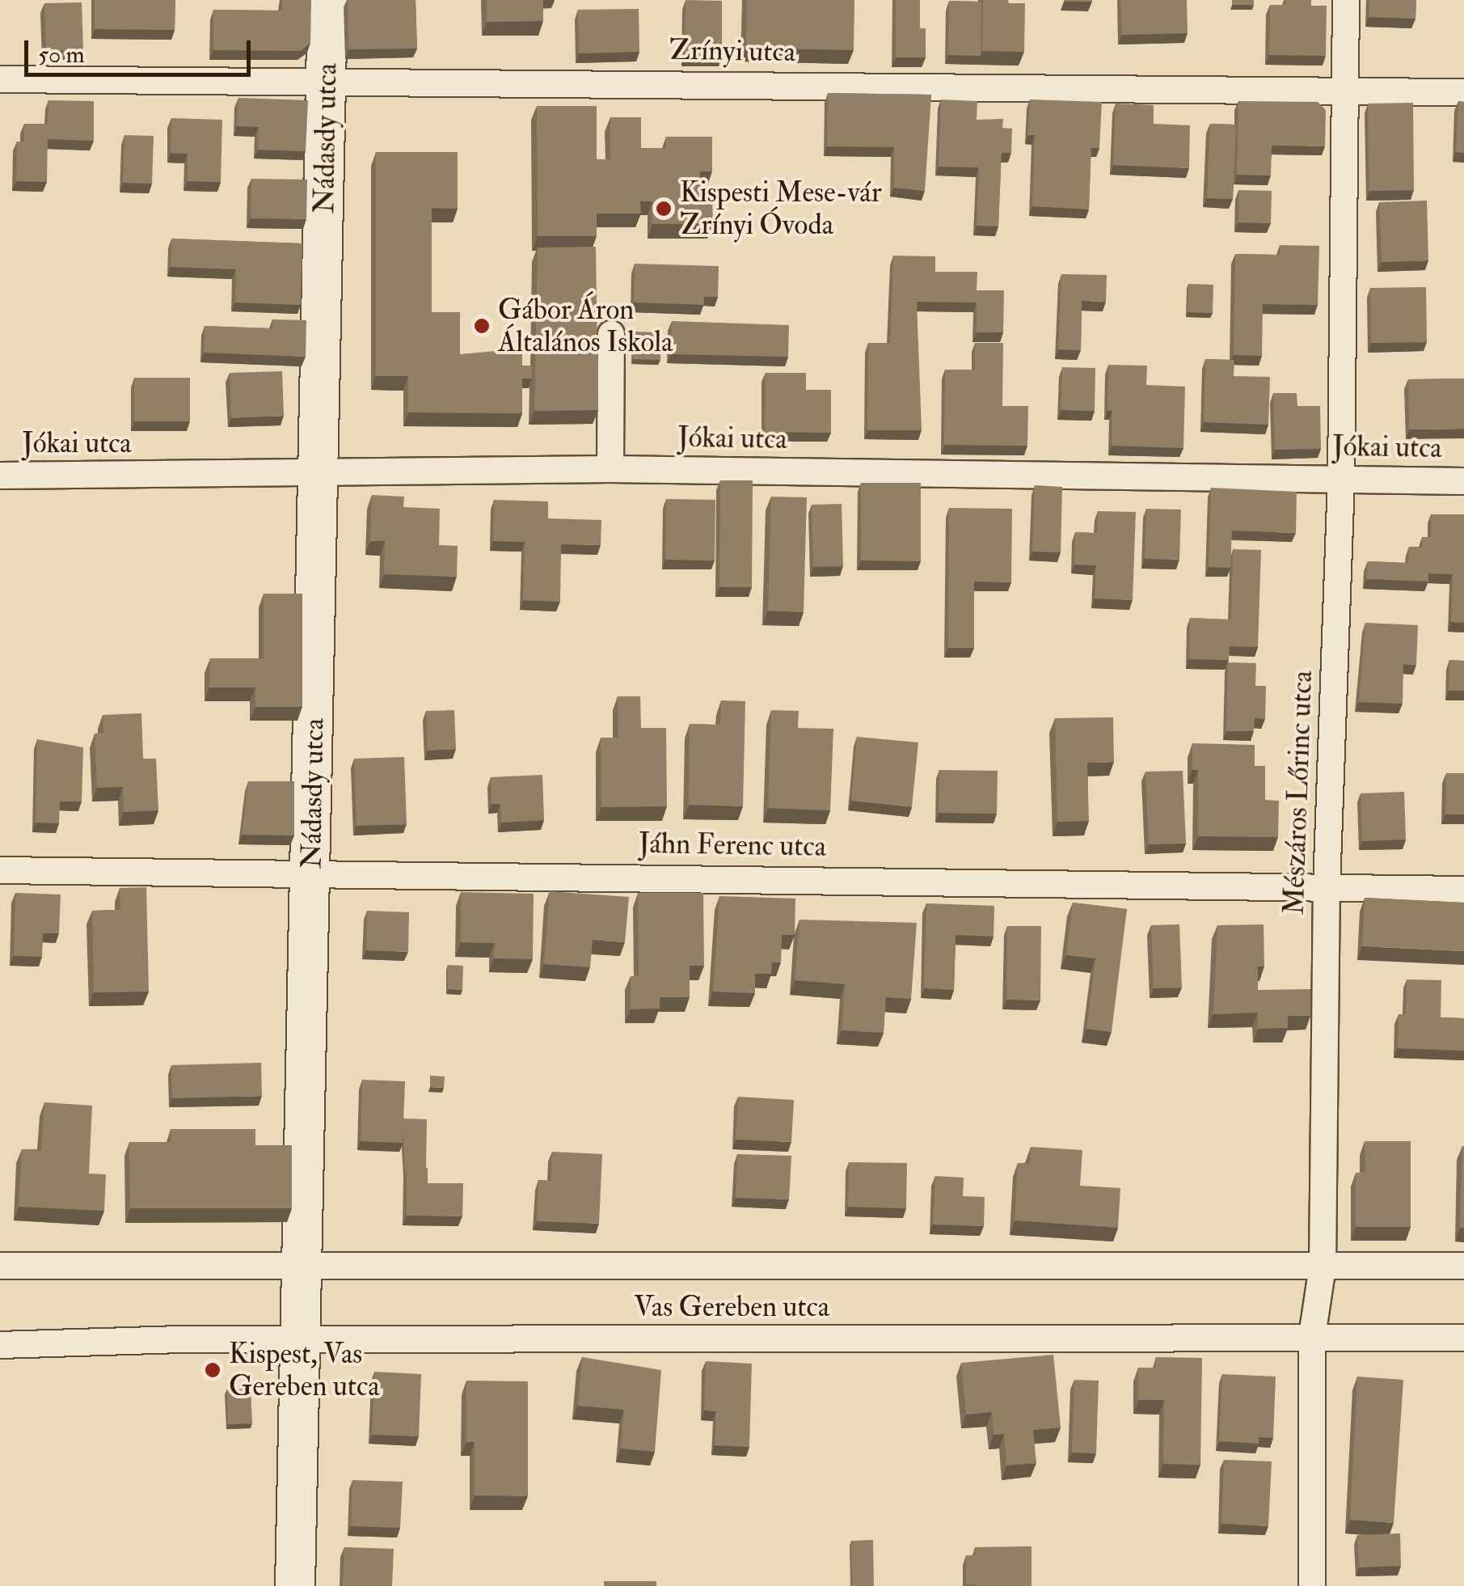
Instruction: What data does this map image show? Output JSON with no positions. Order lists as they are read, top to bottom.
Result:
{
  "streets": {
    "street": [
      "Zrínyi utca",
      "Nádasdy utca",
      "Jókai utca",
      "Mészáros Lőrinc utca",
      "Jáhn Ferenc utca",
      "Vas Gereben utca"
    ]
  },
  "crossings": [
    ["Zrínyi utca", "Nádasdy utca"],
    ["Zrínyi utca", "Mészáros Lőrinc utca"],
    ["Nádasdy utca", "Jókai utca"],
    ["Nádasdy utca", "Jáhn Ferenc utca"],
    ["Nádasdy utca", "Vas Gereben utca"],
    ["Jókai utca", "Mészáros Lőrinc utca"],
    ["Mészáros Lőrinc utca", "Jáhn Ferenc utca"],
    ["Mészáros Lőrinc utca", "Vas Gereben utca"]
  ],
  "places": ["Kispesti Mese-vár Zrínyi Óvoda", "Gábor Áron Általános Iskola", "Kispest, Vas Gereben utca"],
  "scale_bar": "50 m"
}
